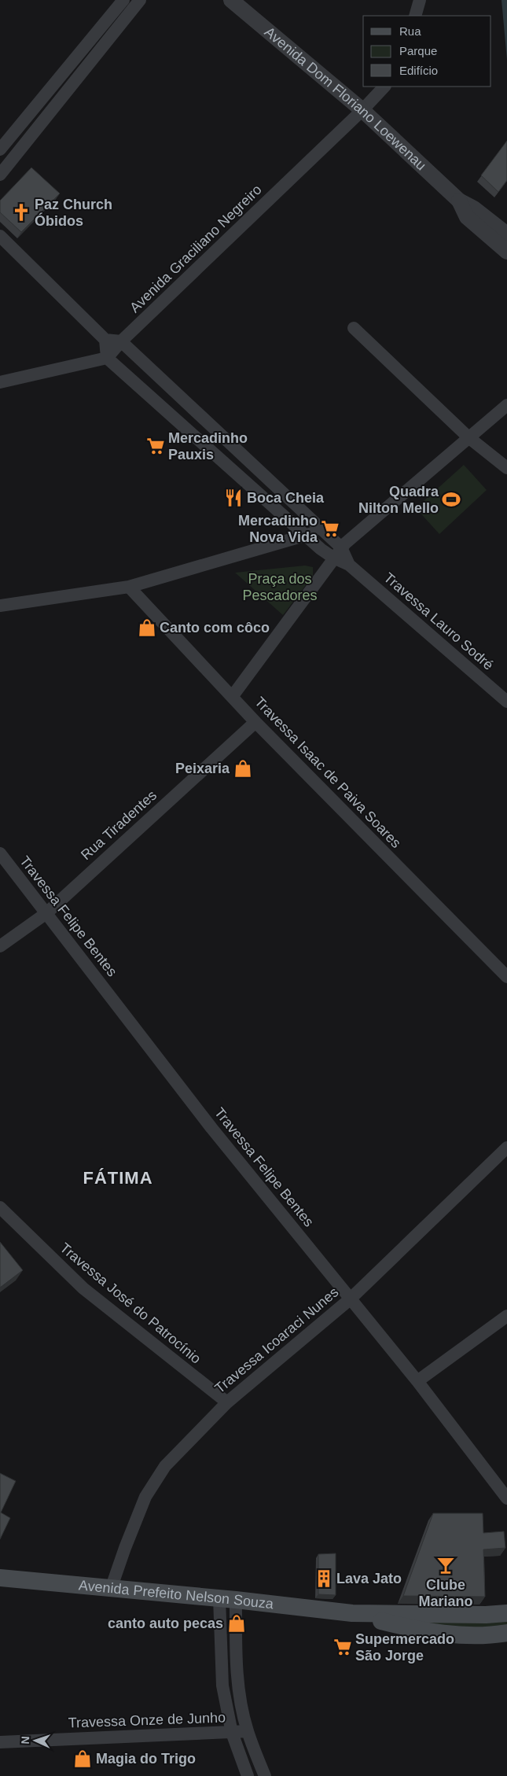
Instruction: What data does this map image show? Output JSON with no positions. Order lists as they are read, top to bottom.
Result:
{
  "streets": {
    "main road": ["Avenida Prefeito Nelson Souza"],
    "street": [
      "Avenida Dom Floriano Loewenau",
      "Avenida Graciliano Negreiro",
      "Travessa Lauro Sodré",
      "Travessa Isaac de Paiva Soares",
      "Rua Tiradentes",
      "Travessa Felipe Bentes",
      "Travessa José do Patrocínio",
      "Travessa Icoaraci Nunes",
      "Travessa Onze de Junho"
    ]
  },
  "crossings": [
    ["Avenida Dom Floriano Loewenau", "Avenida Graciliano Negreiro"],
    ["Avenida Graciliano Negreiro", "Travessa Lauro Sodré"],
    ["Travessa Isaac de Paiva Soares", "Rua Tiradentes"],
    ["Rua Tiradentes", "Travessa Felipe Bentes"],
    ["Travessa Felipe Bentes", "Travessa Icoaraci Nunes"],
    ["Travessa José do Patrocínio", "Travessa Icoaraci Nunes"],
    ["Travessa Icoaraci Nunes", "Avenida Prefeito Nelson Souza"]
  ],
  "districts": ["FÁTIMA"],
  "parks": ["Praça dos Pescadores"],
  "places": {
    "church": ["Paz Church Óbidos"],
    "supermarket": ["Mercadinho Pauxis", "Mercadinho Nova Vida", "Supermercado São Jorge"],
    "restaurant": ["Boca Cheia"],
    "sports": ["Quadra Nilton Mello"],
    "shop": [
      "Canto com côco",
      "Peixaria",
      "canto auto pecas",
      "Magia do Trigo"
    ],
    "bar": ["Clube Mariano"],
    "building": ["Lava Jato"]
  },
  "legend": ["Rua", "Parque", "Edifício"],
  "north": "left"
}
